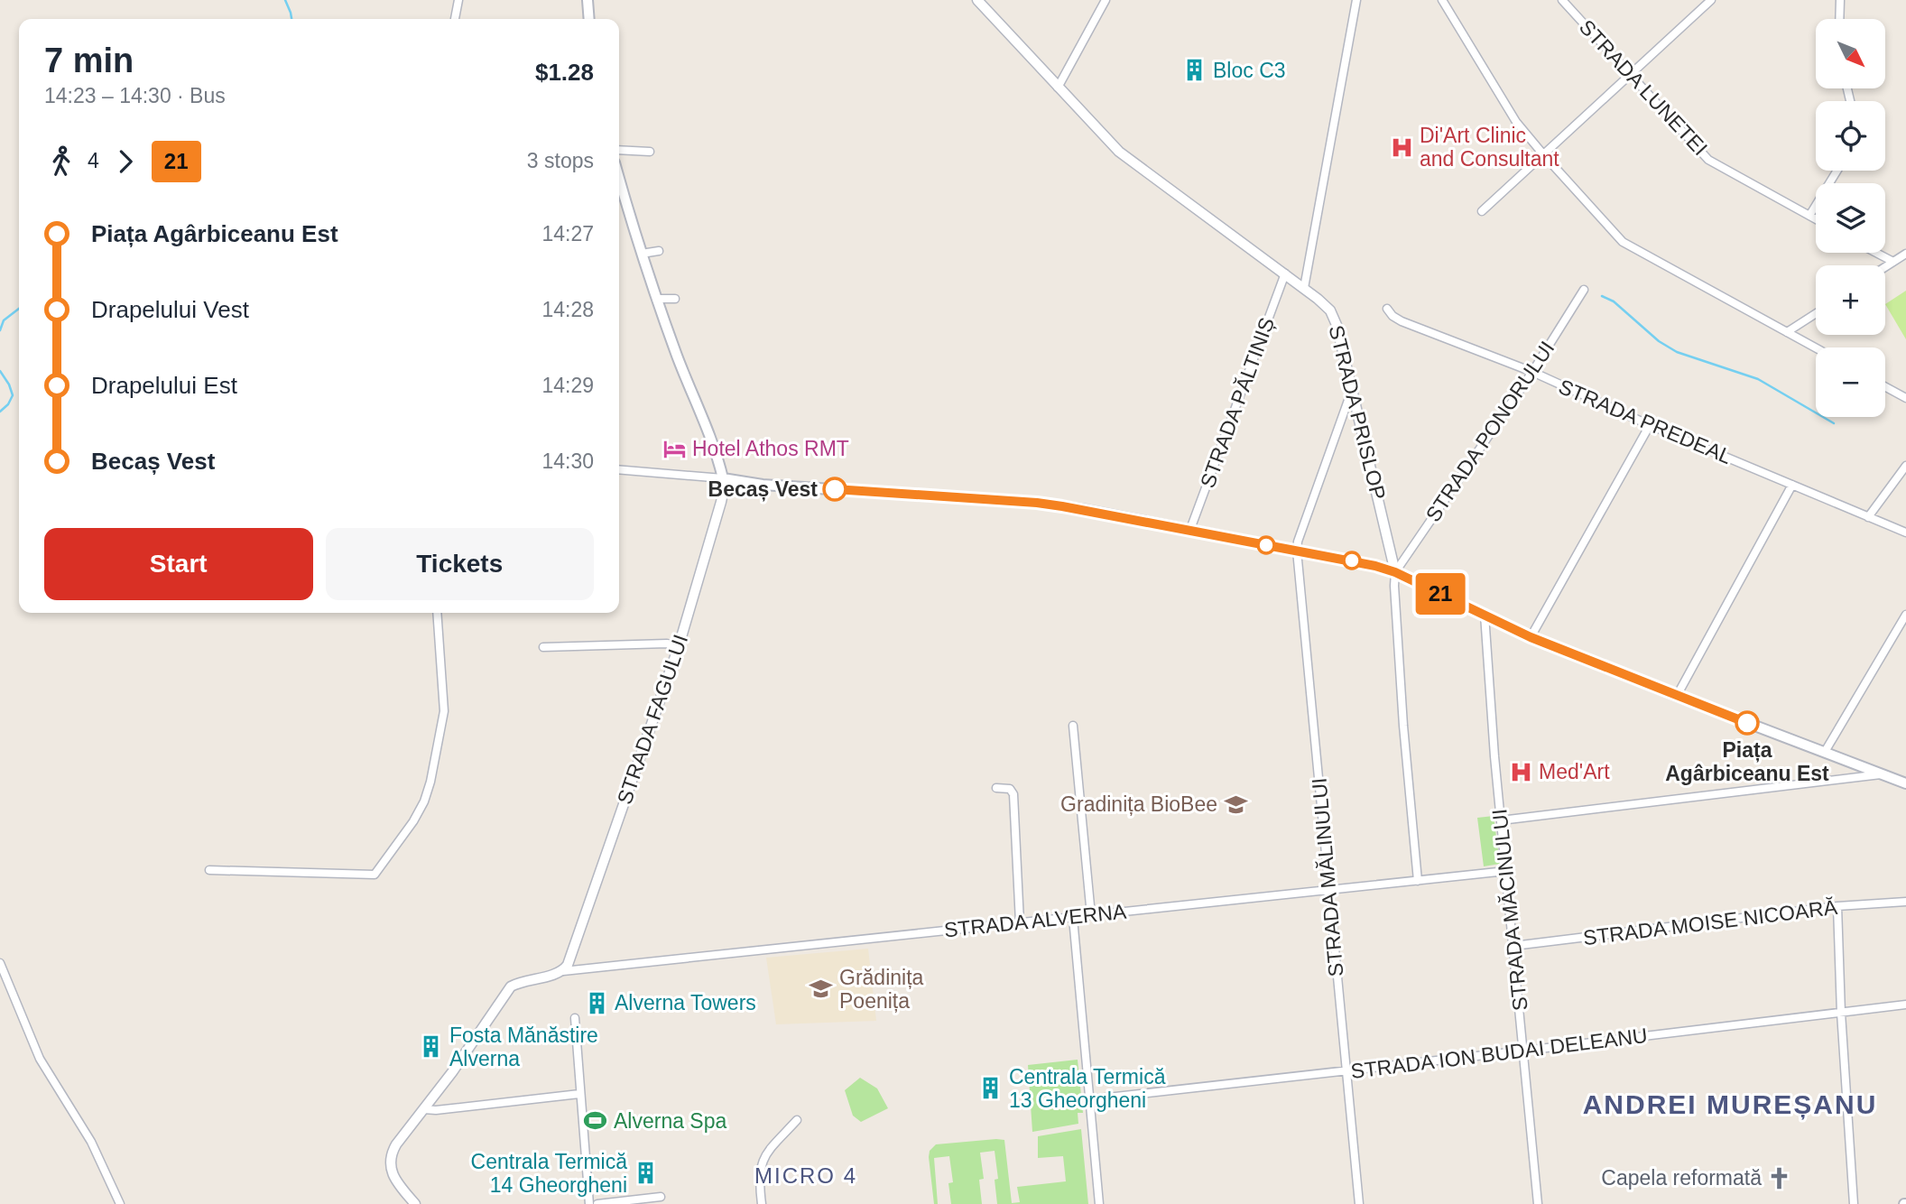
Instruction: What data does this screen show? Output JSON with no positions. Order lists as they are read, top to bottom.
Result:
{
  "streets": {
    "main road": ["STRADA FAGULUI"],
    "street": [
      "STRADA LUNETEI",
      "STRADA PĂLTINIȘ",
      "STRADA PRISLOP",
      "STRADA PREDEAL",
      "STRADA PONORULUI",
      "STRADA MĂLINULUI",
      "STRADA MĂCINULUI",
      "STRADA ALVERNA",
      "STRADA MOISE NICOARĂ",
      "STRADA ION BUDAI DELEANU"
    ]
  },
  "crossings": [
    ["STRADA PĂLTINIȘ", "STRADA PRISLOP"],
    ["STRADA PRISLOP", "STRADA PONORULUI"],
    ["STRADA PREDEAL", "STRADA PONORULUI"],
    ["STRADA FAGULUI", "STRADA ALVERNA"],
    ["STRADA MĂLINULUI", "STRADA ALVERNA"],
    ["STRADA MĂLINULUI", "STRADA ION BUDAI DELEANU"],
    ["STRADA MĂCINULUI", "STRADA ALVERNA"],
    ["STRADA MĂCINULUI", "STRADA MOISE NICOARĂ"],
    ["STRADA MĂCINULUI", "STRADA ION BUDAI DELEANU"]
  ],
  "districts": ["ANDREI MUREȘANU", "MICRO 4"],
  "places": {
    "building": [
      "Bloc C3",
      "Alverna Towers",
      "Fosta Mănăstire Alverna",
      "Centrala Termică 13 Gheorgheni",
      "Centrala Termică 14 Gheorgheni"
    ],
    "hospital": ["Di'Art Clinic and Consultant", "Med'Art"],
    "hotel": ["Hotel Athos RMT"],
    "other": ["Becaș Vest", "Piața Agârbiceanu Est"],
    "school or university": ["Gradinița BioBee", "Grădinița Poenița"],
    "sports": ["Alverna Spa"],
    "church": ["Capela reformată"]
  },
  "lines": ["bus line 21"],
  "north": "bottom right",
  "page": {
    "on_map": "21",
    "map_buttons": ["+", "−"],
    "heading": ["7 min", "14:23 – 14:30 · Bus", "$1.28"],
    "legs": ["4", "21", "3 stops"],
    "list": [
      {
        "name": "Piața Agârbiceanu Est",
        "value": "14:27"
      },
      {
        "name": "Drapelului Vest",
        "value": "14:28"
      },
      {
        "name": "Drapelului Est",
        "value": "14:29"
      },
      {
        "name": "Becaș Vest",
        "value": "14:30"
      }
    ],
    "buttons": ["Start", "Tickets"]
  }
}
